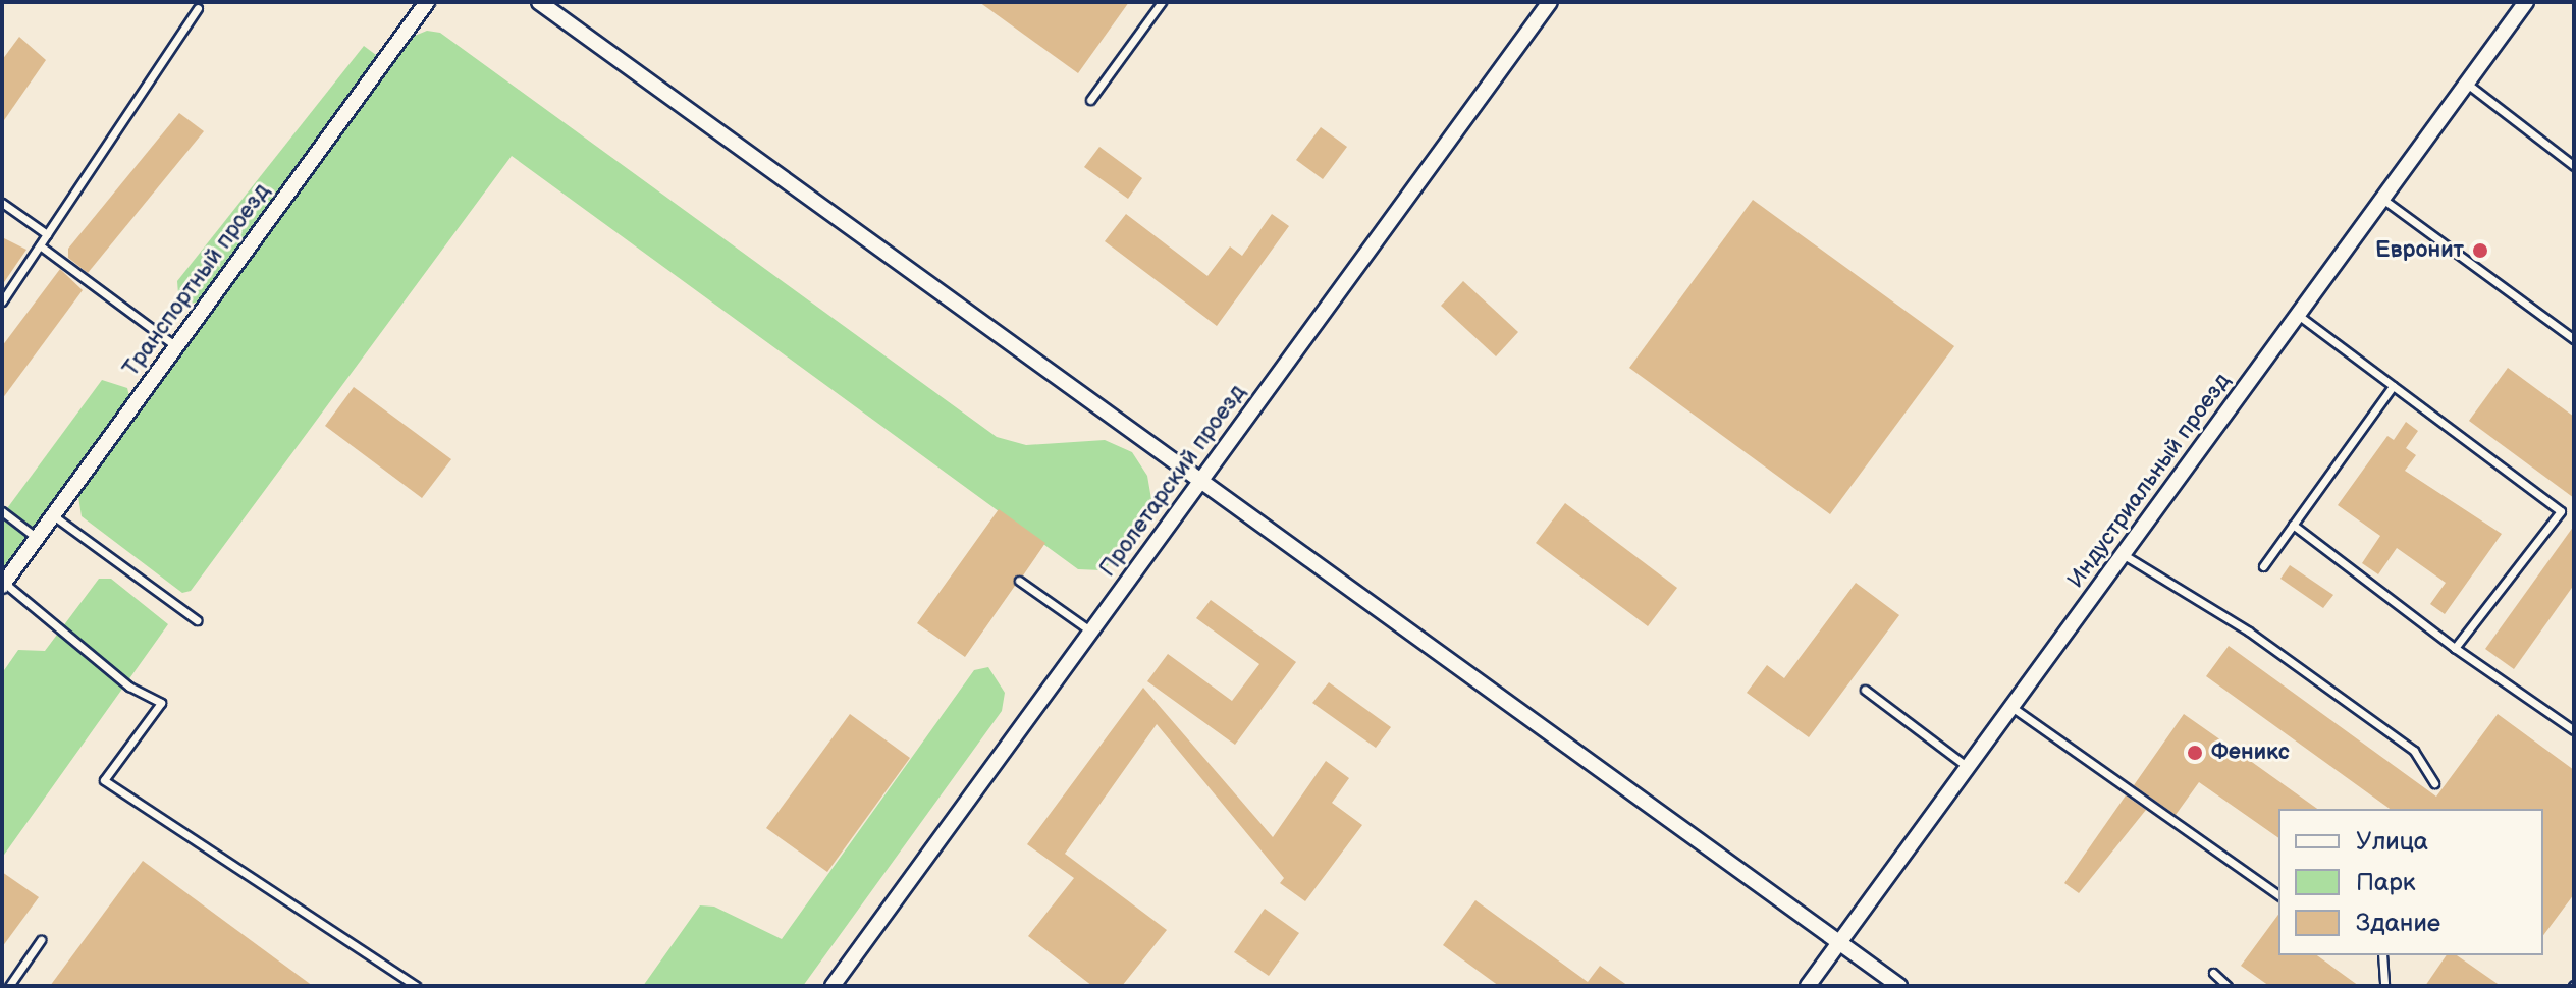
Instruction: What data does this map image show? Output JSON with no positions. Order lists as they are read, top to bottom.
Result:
{
  "streets": {
    "street": ["Транспортный проезд", "Пролетарский проезд", "Индустриальный проезд"]
  },
  "places": ["Евронит", "Феникс"],
  "legend": ["Улица", "Парк", "Здание"]
}
